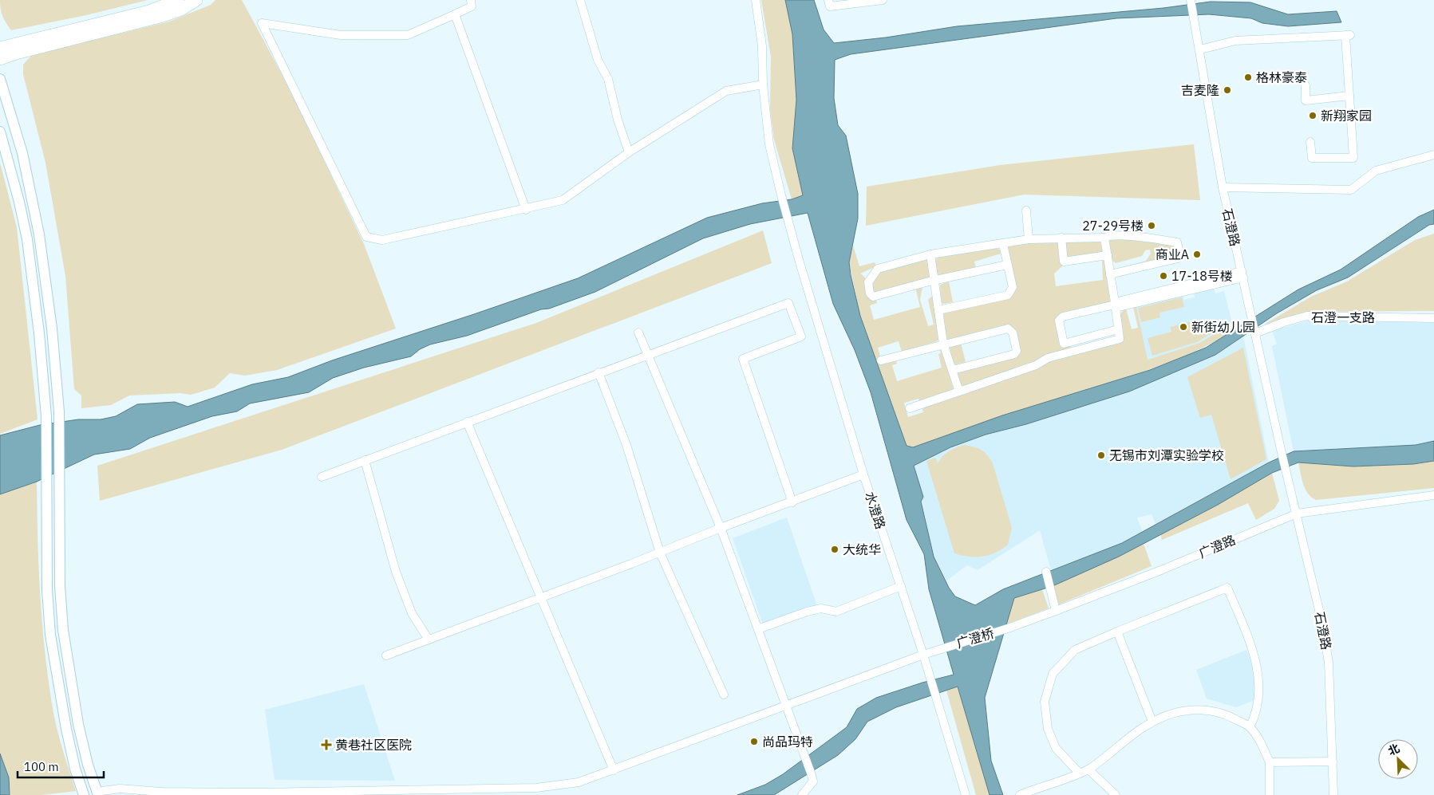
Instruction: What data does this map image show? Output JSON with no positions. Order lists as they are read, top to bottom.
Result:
{
  "streets": {
    "street": [
      "石澄路",
      "石澄一支路",
      "水澄路",
      "广澄路",
      "广澄桥"
    ]
  },
  "crossings": [
    ["石澄路", "石澄一支路"],
    ["石澄路", "广澄路"],
    ["水澄路", "广澄桥"],
    ["广澄路", "广澄桥"]
  ],
  "places": {
    "other": [
      "格林豪泰",
      "吉麦隆",
      "新翔家园",
      "27-29号楼",
      "商业A",
      "17-18号楼",
      "新街幼儿园",
      "无锡市刘潭实验学校",
      "大统华",
      "尚品玛特"
    ],
    "health": ["黄巷社区医院"]
  },
  "scale_bar": "100 m",
  "north": "top left"
}
